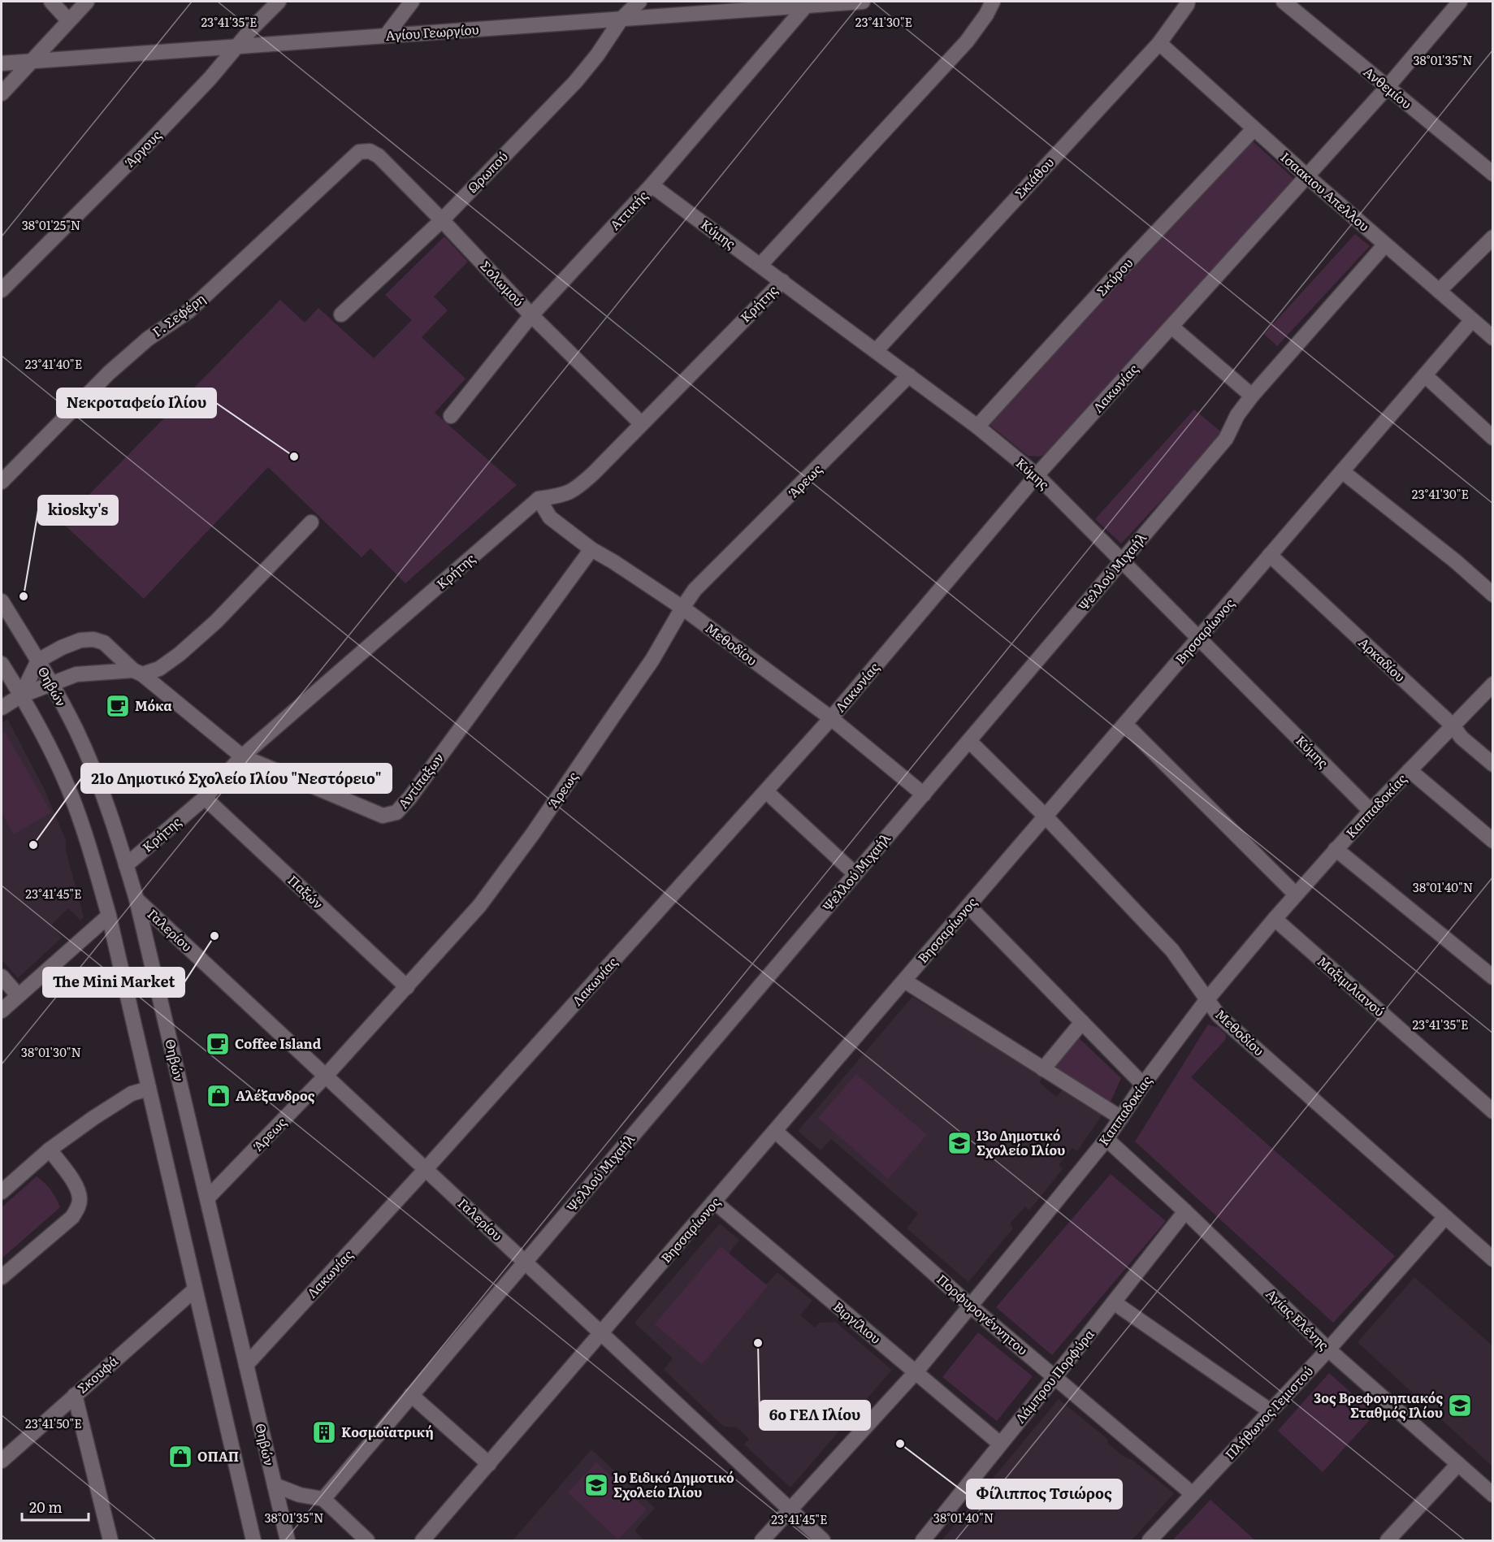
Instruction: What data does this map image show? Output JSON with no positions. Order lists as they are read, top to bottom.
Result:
{
  "streets": {
    "street": [
      "Αγίου Γεωργίου",
      "Ανθεμίου",
      "Άργους",
      "Ωρωπού",
      "Σκιάθου",
      "Ισαακιου Απελλου",
      "Αττικής",
      "Κύμης",
      "Σκύρου",
      "Σολωμού",
      "Κρήτης",
      "Γ. Σεφέρη",
      "Λακωνίας",
      "Άρεως",
      "Ψελλού Μιχαήλ",
      "Βησσαρίωνος",
      "Μεθοδίου",
      "Αρκαδίου",
      "Θηβών",
      "Αντίπαξων",
      "Καππαδοκίας",
      "Παξών",
      "Γαλερίου",
      "Μαξιμιλιανού",
      "Πορφυρογέννητου",
      "Αγίας Ελένης",
      "Βιργίλιου",
      "Σκουφά",
      "Λάμπρου Πορφύρα",
      "Πλήθωνος Γεμιστού"
    ]
  },
  "crossings": [
    ["Αγίου Γεωργίου", "Άργους"],
    ["Αγίου Γεωργίου", "Ωρωπού"],
    ["Αγίου Γεωργίου", "Αττικής"],
    ["Ανθεμίου", "Λακωνίας"],
    ["Ωρωπού", "Σολωμού"],
    ["Σκιάθου", "Ισαακιου Απελλου"],
    ["Σκιάθου", "Κύμης"],
    ["Ισαακιου Απελλου", "Σκύρου"],
    ["Ισαακιου Απελλου", "Λακωνίας"],
    ["Ισαακιου Απελλου", "Ψελλού Μιχαήλ"],
    ["Ισαακιου Απελλου", "Βησσαρίωνος"],
    ["Αττικής", "Κύμης"],
    ["Αττικής", "Σολωμού"],
    ["Κύμης", "Σκύρου"],
    ["Κύμης", "Κρήτης"],
    ["Κύμης", "Λακωνίας"],
    ["Κύμης", "Άρεως"],
    ["Κύμης", "Ψελλού Μιχαήλ"],
    ["Κύμης", "Βησσαρίωνος"],
    ["Κύμης", "Καππαδοκίας"],
    ["Σολωμού", "Κρήτης"],
    ["Σολωμού", "Γ. Σεφέρη"],
    ["Κρήτης", "Μεθοδίου"],
    ["Κρήτης", "Θηβών"],
    ["Κρήτης", "Αντίπαξων"],
    ["Κρήτης", "Παξών"],
    ["Λακωνίας", "Μεθοδίου"],
    ["Λακωνίας", "Θηβών"],
    ["Λακωνίας", "Γαλερίου"],
    ["Άρεως", "Μεθοδίου"],
    ["Άρεως", "Θηβών"],
    ["Άρεως", "Παξών"],
    ["Άρεως", "Γαλερίου"],
    ["Ψελλού Μιχαήλ", "Μεθοδίου"],
    ["Ψελλού Μιχαήλ", "Γαλερίου"],
    ["Βησσαρίωνος", "Μεθοδίου"],
    ["Βησσαρίωνος", "Αρκαδίου"],
    ["Βησσαρίωνος", "Γαλερίου"],
    ["Βησσαρίωνος", "Πορφυρογέννητου"],
    ["Βησσαρίωνος", "Βιργίλιου"],
    ["Μεθοδίου", "Αντίπαξων"],
    ["Μεθοδίου", "Καππαδοκίας"],
    ["Μεθοδίου", "Πλήθωνος Γεμιστού"],
    ["Αρκαδίου", "Καππαδοκίας"],
    ["Θηβών", "Αντίπαξων"],
    ["Θηβών", "Γαλερίου"],
    ["Καππαδοκίας", "Γαλερίου"],
    ["Καππαδοκίας", "Μαξιμιλιανού"],
    ["Καππαδοκίας", "Πορφυρογέννητου"],
    ["Καππαδοκίας", "Αγίας Ελένης"],
    ["Καππαδοκίας", "Βιργίλιου"],
    ["Πορφυρογέννητου", "Λάμπρου Πορφύρα"],
    ["Πορφυρογέννητου", "Πλήθωνος Γεμιστού"],
    ["Αγίας Ελένης", "Λάμπρου Πορφύρα"],
    ["Αγίας Ελένης", "Πλήθωνος Γεμιστού"],
    ["Βιργίλιου", "Λάμπρου Πορφύρα"]
  ],
  "places": {
    "other": [
      "Νεκροταφείο Ιλίου",
      "kiosky's",
      "21ο Δημοτικό Σχολείο Ιλίου \"Νεστόρειο\"",
      "The Mini Market",
      "6ο ΓΕΛ Ιλίου",
      "Φίλιππος Τσιώρος"
    ],
    "cafe": ["Μόκα", "Coffee Island"],
    "shop": ["Αλέξανδρος", "ΟΠΑΠ"],
    "school or university": ["13ο Δημοτικό Σχολείο Ιλίου", "3ος Βρεφονηπιακός Σταθμός Ιλίου", "1ο Ειδικό Δημοτικό Σχολείο Ιλίου"],
    "building": ["Κοσμοϊατρική"]
  },
  "scale_bar": "20 m",
  "coordinates": [
    "23°41'35\"E",
    "23°41'30\"E",
    "38°01'35\"N",
    "38°01'25\"N",
    "23°41'40\"E",
    "38°01'40\"N",
    "23°41'45\"E",
    "38°01'30\"N",
    "23°41'50\"E"
  ]
}
